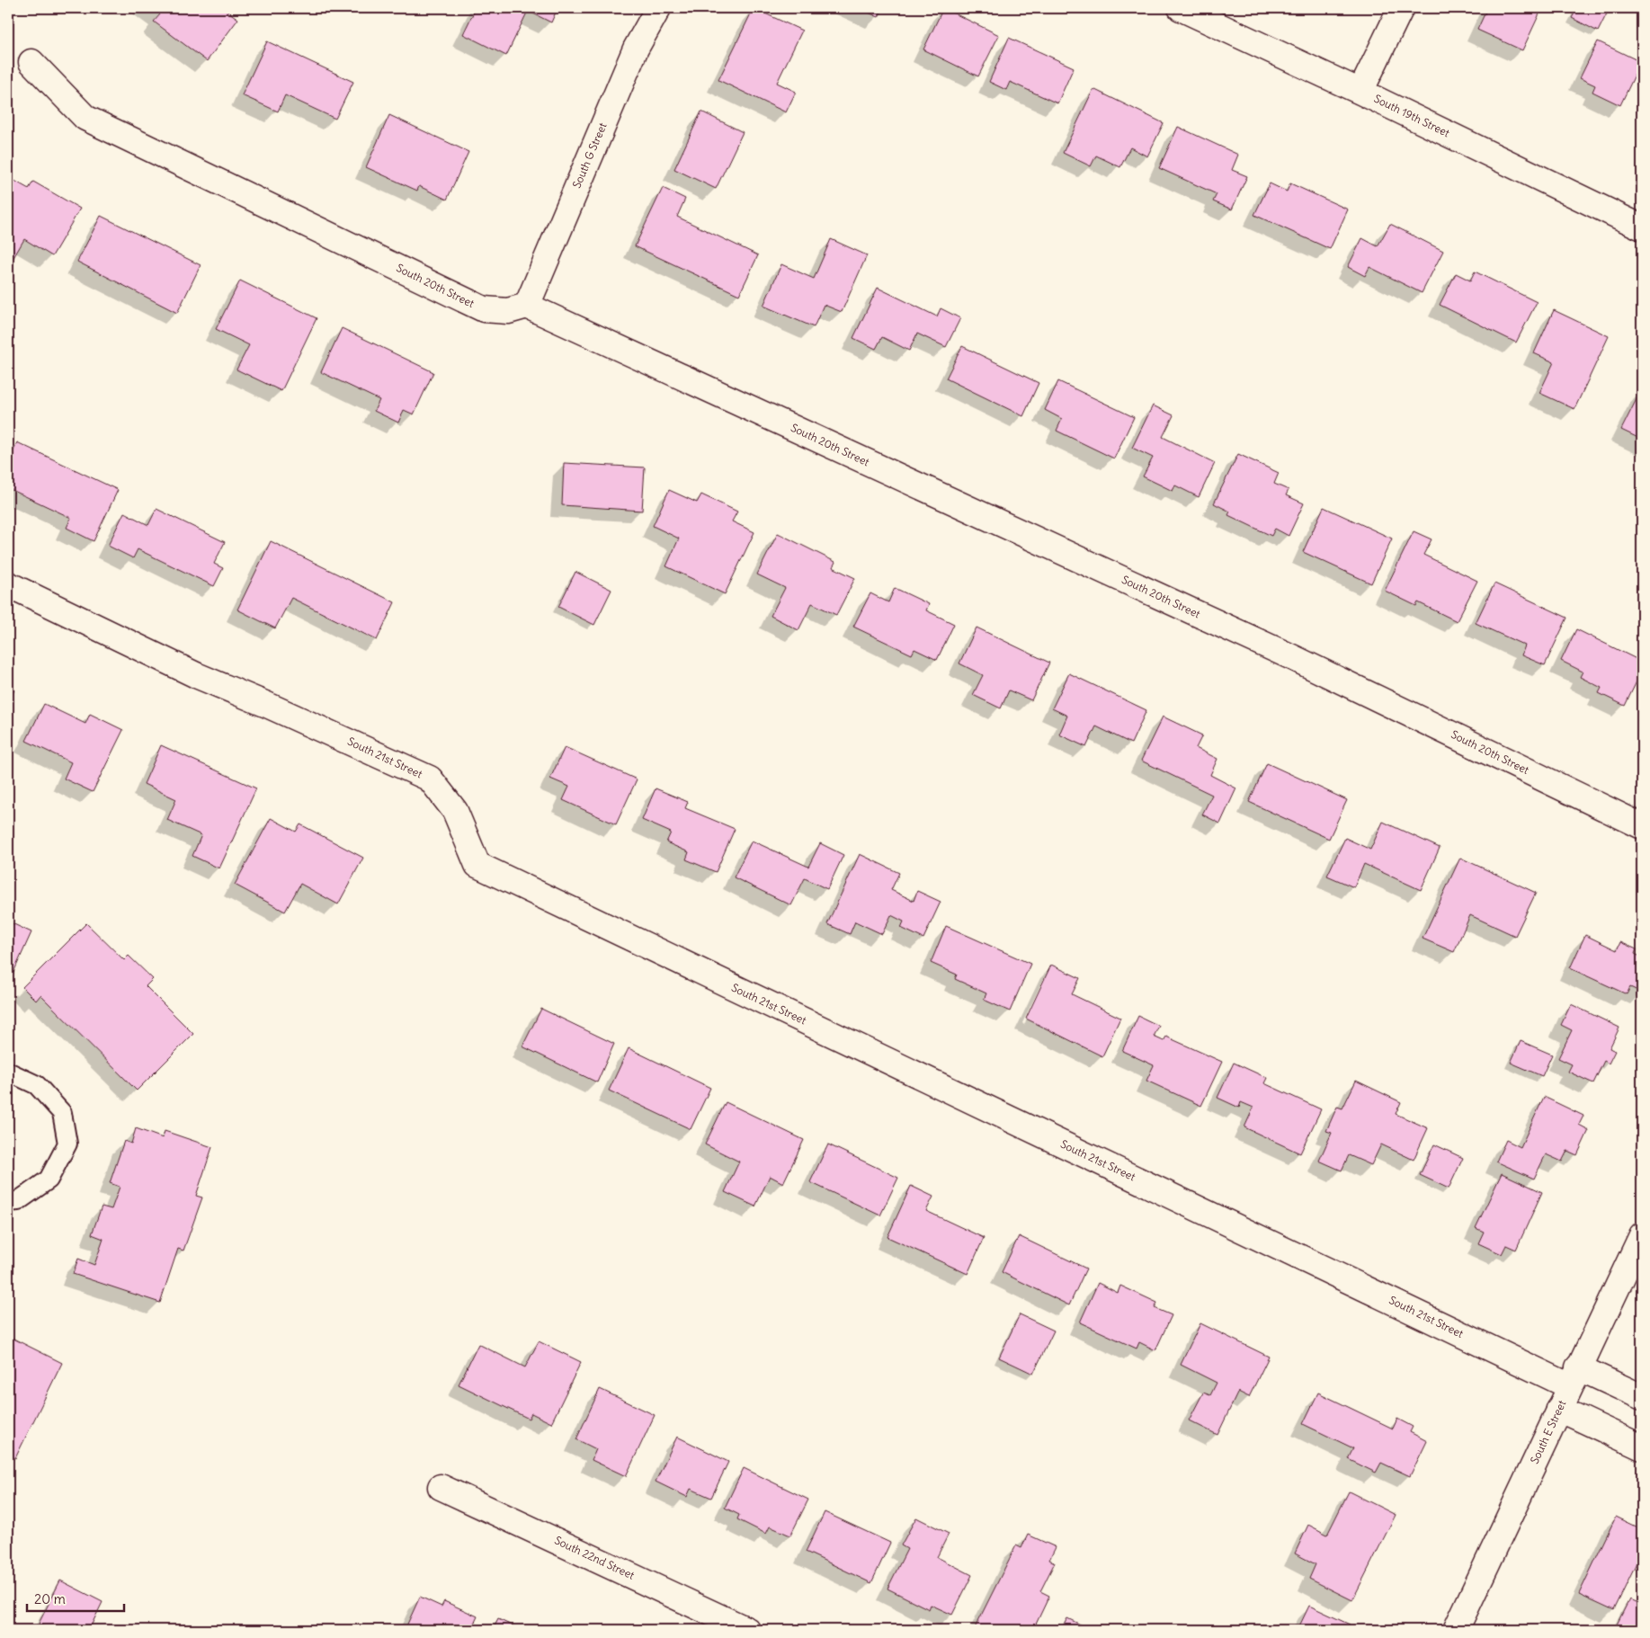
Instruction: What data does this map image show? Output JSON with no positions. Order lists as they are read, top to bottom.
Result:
{
  "streets": {
    "street": [
      "South 19th Street",
      "South G Street",
      "South 20th Street",
      "South 21st Street",
      "South E Street",
      "South 22nd Street"
    ]
  },
  "crossings": [
    ["South G Street", "South 20th Street"],
    ["South 21st Street", "South E Street"]
  ],
  "scale_bar": "20 m"
}
